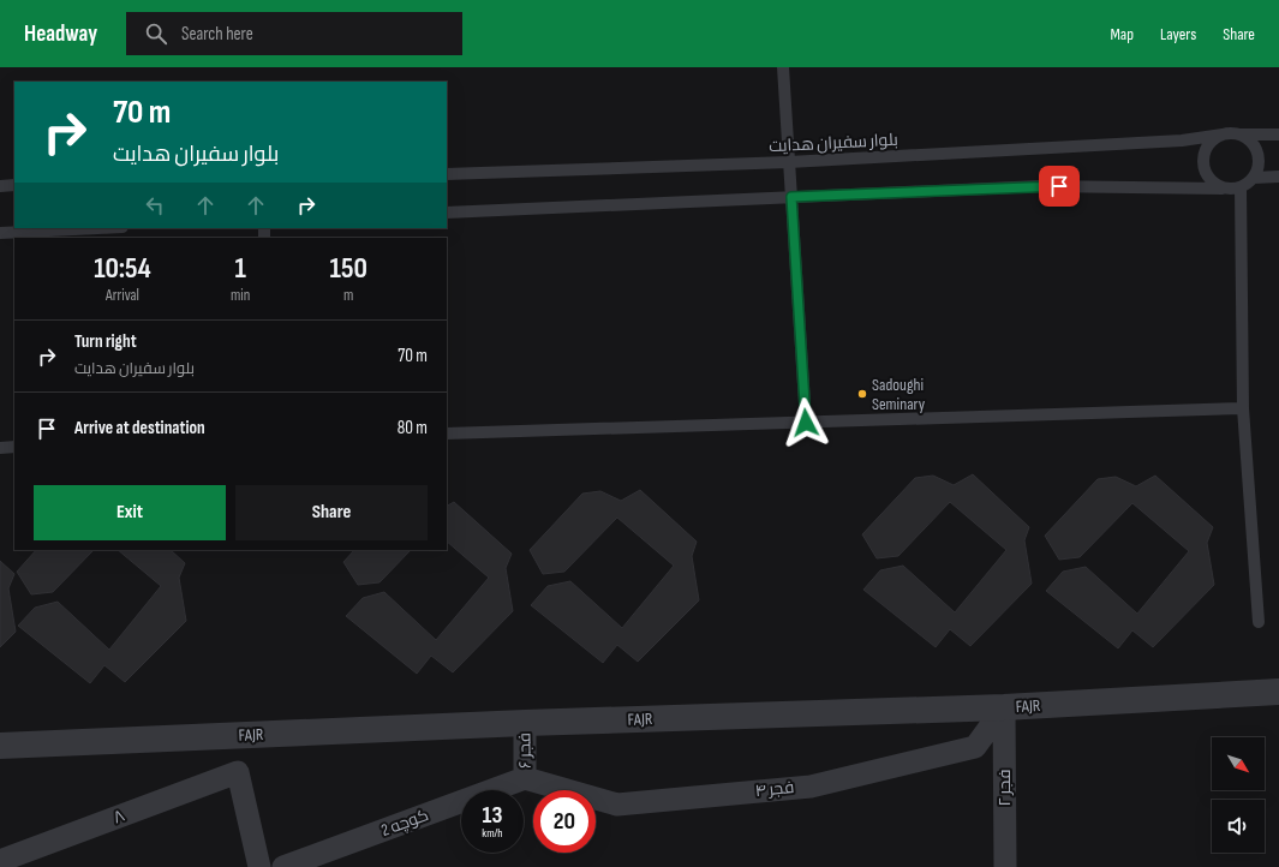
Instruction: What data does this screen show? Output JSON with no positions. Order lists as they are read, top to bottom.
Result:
{
  "streets": {
    "street": [
      "FAJR",
      "فجر ۶",
      "فجر ۲",
      "فجر ۴",
      "۸",
      "کوچه 2"
    ],
    "lane": ["بلوار سفیران هدایت"]
  },
  "crossings": [
    ["FAJR", "فجر ۶"],
    ["FAJR", "فجر ۲"],
    ["FAJR", "فجر ۴"],
    ["فجر ۶", "فجر ۴"],
    ["فجر ۶", "کوچه 2"],
    ["فجر ۲", "فجر ۴"],
    ["فجر ۴", "کوچه 2"]
  ],
  "places": ["Sadoughi Seminary"],
  "north": "bottom right",
  "page": {
    "header": "Headway",
    "search": "Search here",
    "nav": ["Map", "Layers", "Share"],
    "turn": ["70 m", "بلوار سفیران هدایت"],
    "eta": [
      "10:54",
      "Arrival",
      "1",
      "min",
      "150",
      "m"
    ],
    "list": [
      {
        "name": "Turn right",
        "note": "بلوار سفیران هدایت",
        "value": "70 m"
      },
      {
        "name": "Arrive at destination",
        "value": "80 m"
      }
    ],
    "buttons": ["Exit", "Share"],
    "speed": "13 km/h",
    "limit": "20"
  }
}
